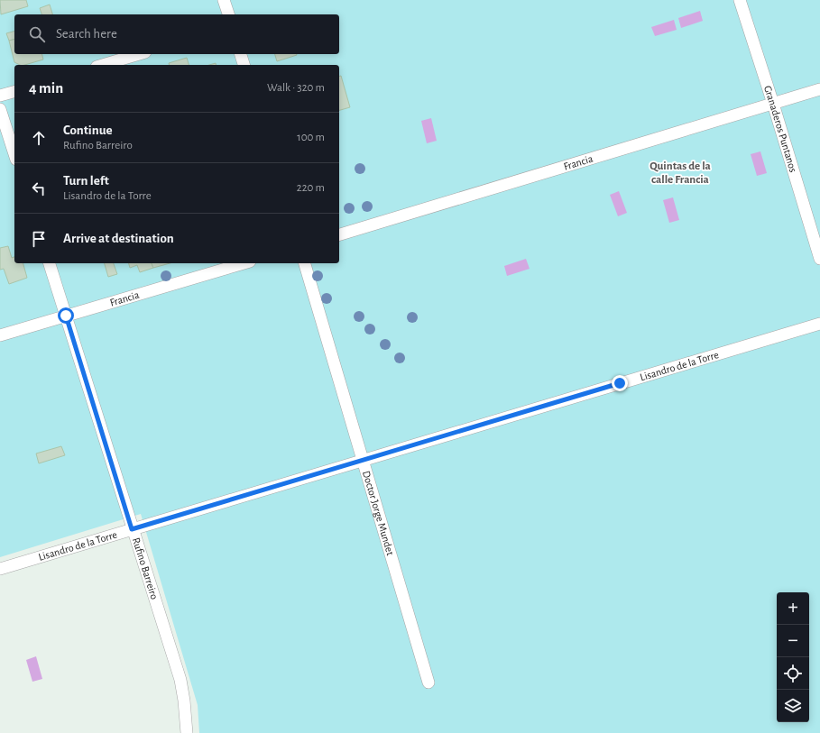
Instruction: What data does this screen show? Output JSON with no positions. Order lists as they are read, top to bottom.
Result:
{
  "streets": {
    "street": [
      "Granaderos Puntanos",
      "Francia",
      "Lisandro de la Torre",
      "Doctor Jorge Mundet",
      "Rufino Barreiro"
    ]
  },
  "crossings": [
    ["Granaderos Puntanos", "Francia"],
    ["Francia", "Rufino Barreiro"],
    ["Lisandro de la Torre", "Doctor Jorge Mundet"],
    ["Lisandro de la Torre", "Rufino Barreiro"]
  ],
  "districts": ["Quintas de la calle Francia"],
  "page": {
    "search": "Search here",
    "heading": ["4 min", "Walk · 320 m"],
    "list": [
      ["Continue", "Rufino Barreiro", "100 m"],
      ["Turn left", "Lisandro de la Torre", "220 m"],
      "Arrive at destination"
    ],
    "map_buttons": ["+", "−"]
  }
}
